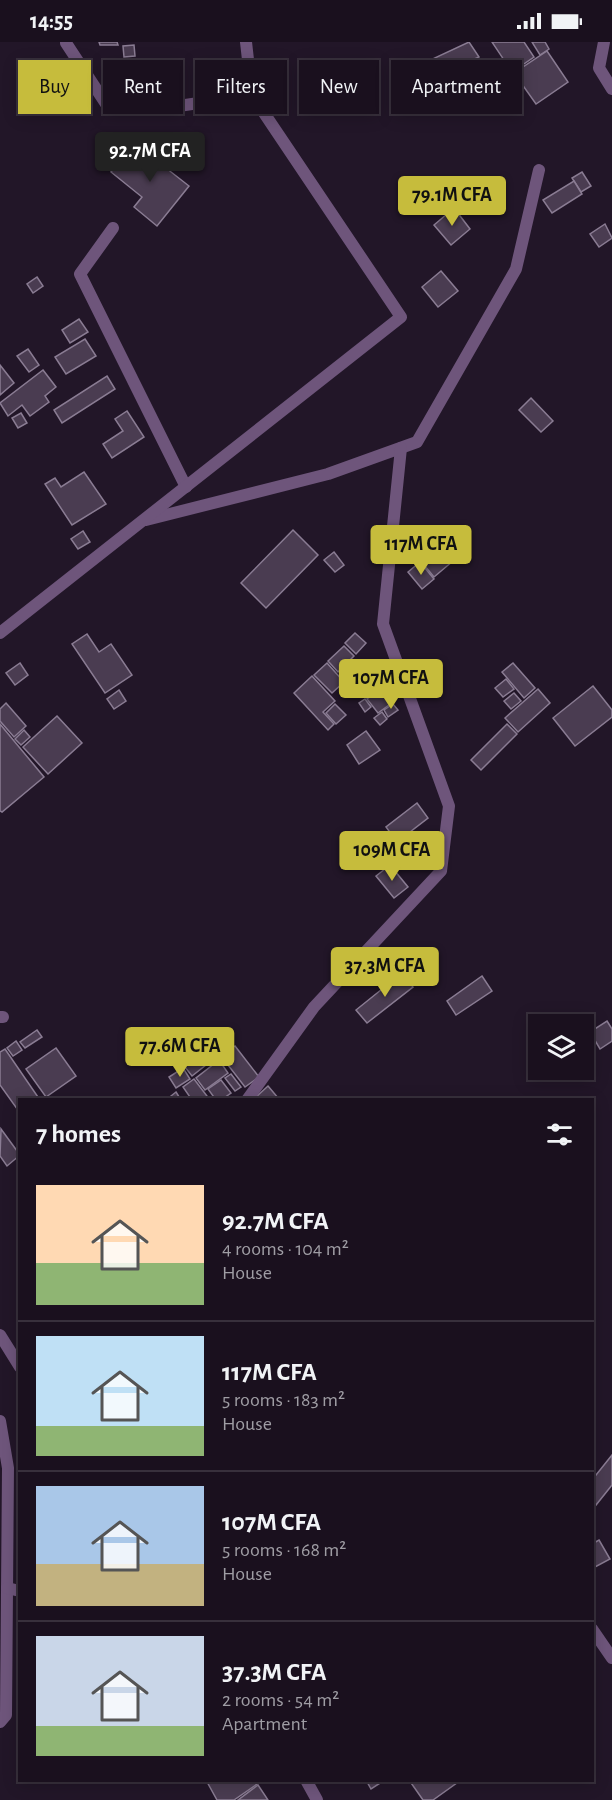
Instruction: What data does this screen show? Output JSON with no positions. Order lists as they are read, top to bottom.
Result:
{
  "page": {
    "status": "14:55",
    "chip": [
      "Buy",
      "Rent",
      "Filters",
      "New",
      "Apartment"
    ],
    "price": [
      "92.7M CFA",
      "79.1M CFA",
      "117M CFA",
      "107M CFA",
      "109M CFA",
      "37.3M CFA",
      "77.6M CFA"
    ],
    "heading": "7 homes",
    "list": [
      {
        "name": "92.7M CFA",
        "note": "4 rooms · 104 m² · House"
      },
      {
        "name": "117M CFA",
        "note": "5 rooms · 183 m² · House"
      },
      {
        "name": "107M CFA",
        "note": "5 rooms · 168 m² · House"
      },
      {
        "name": "37.3M CFA",
        "note": "2 rooms · 54 m² · Apartment"
      }
    ]
  }
}
